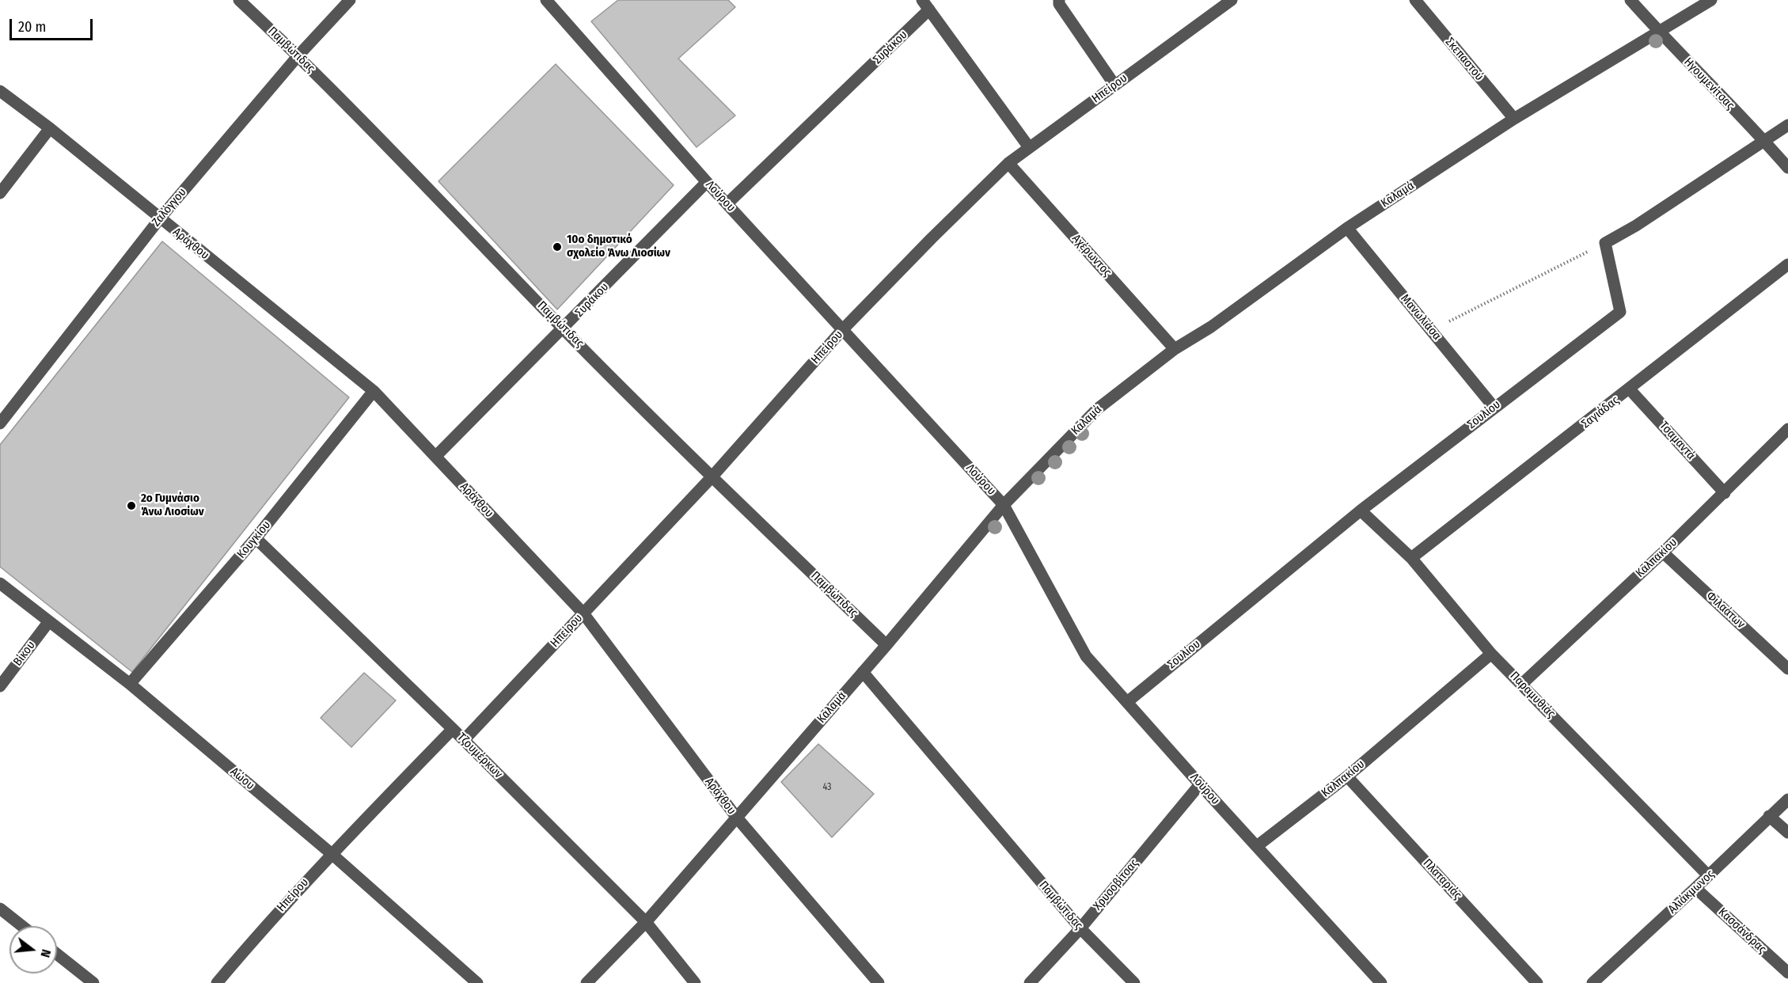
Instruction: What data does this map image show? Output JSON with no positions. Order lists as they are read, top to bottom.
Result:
{
  "streets": {
    "street": [
      "Συράκου",
      "Παμβώτιδας",
      "Σκεπαστού",
      "Ηγουμενίτσας",
      "Ηπείρου",
      "Καλαμά",
      "Λούρου",
      "Ζαλόγγου",
      "Αράχθου",
      "Αχέρωντος",
      "Μανωλιάσα",
      "Σαγιάδας",
      "Σουλίου",
      "Τσαμαντά",
      "Κουγκίου",
      "Καλπακίου",
      "Φιλαάτων",
      "Βίκου",
      "Παραμυθιάς",
      "Τζουμέρκων",
      "Αώου",
      "Πλαταριάς",
      "Χρυσοβίτσας",
      "Αλιάκμωνος",
      "Κασσάνδρας"
    ]
  },
  "crossings": [
    ["Συράκου", "Παμβώτιδας"],
    ["Συράκου", "Λούρου"],
    ["Συράκου", "Αράχθου"],
    ["Παμβώτιδας", "Ηπείρου"],
    ["Παμβώτιδας", "Καλαμά"],
    ["Παμβώτιδας", "Ζαλόγγου"],
    ["Παμβώτιδας", "Χρυσοβίτσας"],
    ["Σκεπαστού", "Καλαμά"],
    ["Ηγουμενίτσας", "Καλαμά"],
    ["Ηπείρου", "Λούρου"],
    ["Ηπείρου", "Αράχθου"],
    ["Ηπείρου", "Αχέρωντος"],
    ["Ηπείρου", "Τζουμέρκων"],
    ["Ηπείρου", "Αώου"],
    ["Καλαμά", "Λούρου"],
    ["Καλαμά", "Αράχθου"],
    ["Καλαμά", "Αχέρωντος"],
    ["Καλαμά", "Μανωλιάσα"],
    ["Καλαμά", "Τζουμέρκων"],
    ["Λούρου", "Σουλίου"],
    ["Λούρου", "Καλπακίου"],
    ["Λούρου", "Χρυσοβίτσας"],
    ["Ζαλόγγου", "Αράχθου"],
    ["Αράχθου", "Κουγκίου"],
    ["Μανωλιάσα", "Σουλίου"],
    ["Σαγιάδας", "Τσαμαντά"],
    ["Σαγιάδας", "Παραμυθιάς"],
    ["Σουλίου", "Παραμυθιάς"],
    ["Τσαμαντά", "Καλπακίου"],
    ["Κουγκίου", "Τζουμέρκων"],
    ["Κουγκίου", "Αώου"],
    ["Καλπακίου", "Φιλαάτων"],
    ["Καλπακίου", "Παραμυθιάς"],
    ["Καλπακίου", "Πλαταριάς"],
    ["Βίκου", "Αώου"],
    ["Παραμυθιάς", "Αλιάκμωνος"],
    ["Αλιάκμωνος", "Κασσάνδρας"]
  ],
  "places": ["10ο δημοτικό σχολείο Άνω Λιοσίων", "2ο Γυμνάσιο Άνω Λιοσίων"],
  "house_numbers": ["43"],
  "scale_bar": "20 m",
  "north": "right"
}
